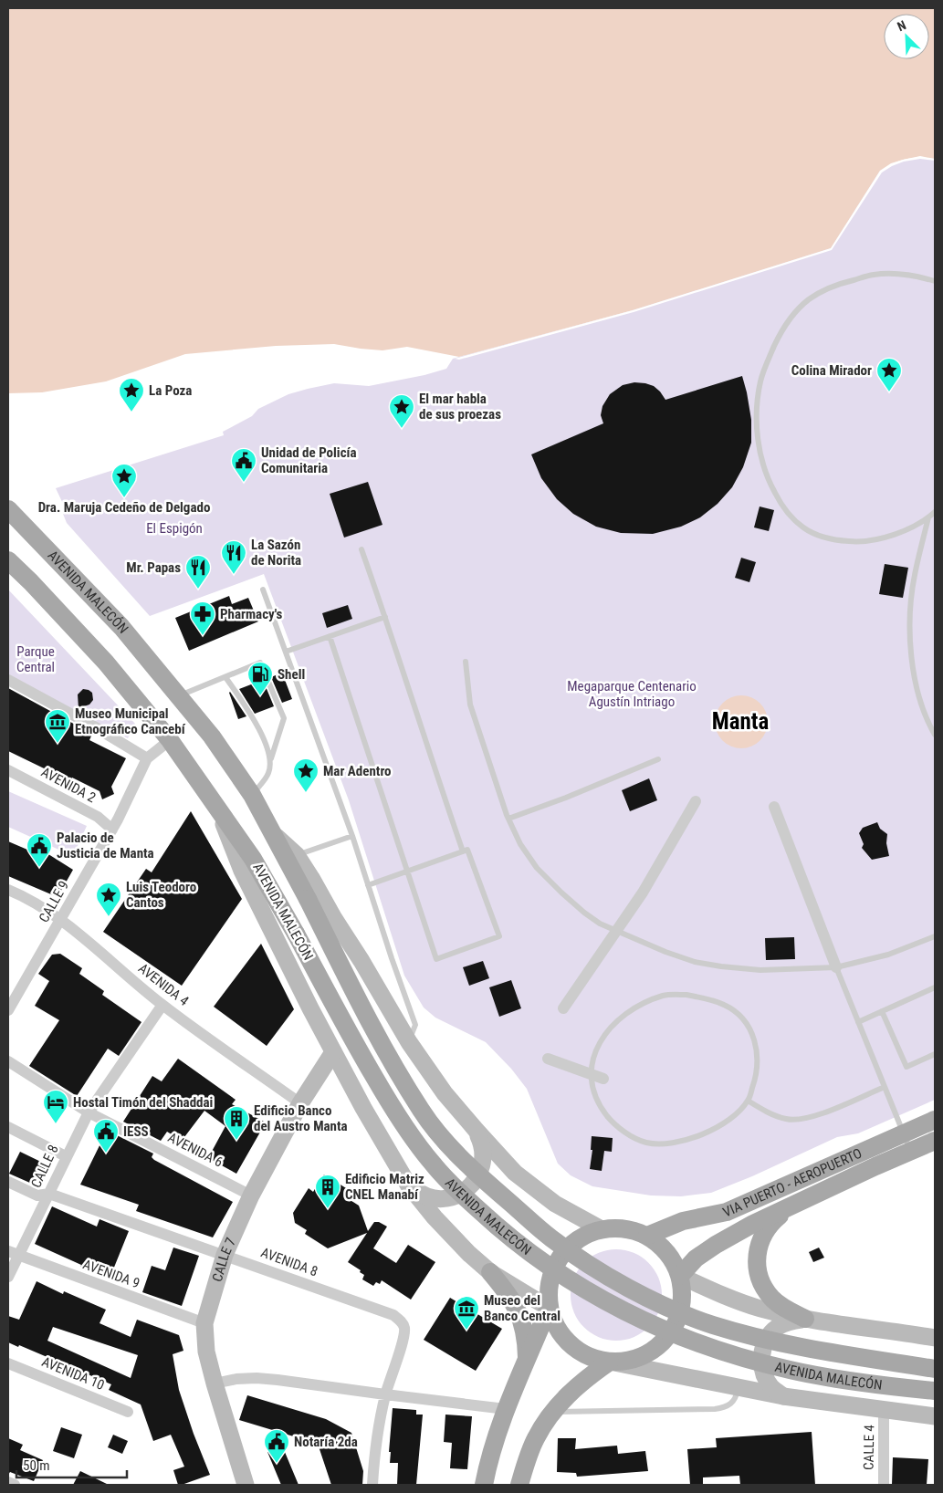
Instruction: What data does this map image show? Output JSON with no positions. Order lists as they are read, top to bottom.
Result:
{
  "streets": {
    "main road": ["AVENIDA MALECÓN", "VIA PUERTO - AEROPUERTO", "CALLE 7"],
    "street": [
      "AVENIDA 2",
      "CALLE 9",
      "AVENIDA 4",
      "AVENIDA 6",
      "CALLE 8",
      "AVENIDA 8",
      "AVENIDA 9",
      "AVENIDA 10",
      "CALLE 4"
    ]
  },
  "crossings": [
    ["AVENIDA MALECÓN", "CALLE 9"],
    ["AVENIDA MALECÓN", "VIA PUERTO - AEROPUERTO"],
    ["AVENIDA MALECÓN", "CALLE 7"],
    ["AVENIDA 2", "CALLE 9"],
    ["CALLE 9", "AVENIDA 4"],
    ["AVENIDA 4", "CALLE 8"],
    ["AVENIDA 4", "CALLE 7"],
    ["AVENIDA 6", "CALLE 8"],
    ["AVENIDA 6", "CALLE 7"],
    ["CALLE 8", "AVENIDA 8"],
    ["CALLE 8", "AVENIDA 9"],
    ["CALLE 7", "AVENIDA 8"],
    ["CALLE 7", "AVENIDA 9"]
  ],
  "districts": ["Manta"],
  "parks": ["El Espigón", "Parque Central", "Megaparque Centenario Agustín Intriago"],
  "places": {
    "place": [
      "Colina Mirador",
      "La Poza",
      "El mar habla de sus proezas",
      "Dra. Maruja Cedeño de Delgado",
      "Mar Adentro",
      "Luis Teodoro Cantos"
    ],
    "public building": [
      "Unidad de Policía Comunitaria",
      "Palacio de Justicia de Manta",
      "IESS",
      "Notaría 2da"
    ],
    "restaurant": ["La Sazón de Norita", "Mr. Papas"],
    "pharmacy": ["Pharmacy's"],
    "fuel station": ["Shell"],
    "museum": ["Museo Municipal Etnográfico Cancebí", "Museo del Banco Central"],
    "hotel": ["Hostal Timón del Shaddai"],
    "building": ["Edificio Banco del Austro Manta", "Edificio Matriz CNEL Manabí"]
  },
  "scale_bar": "50 m",
  "north": "top left"
}
